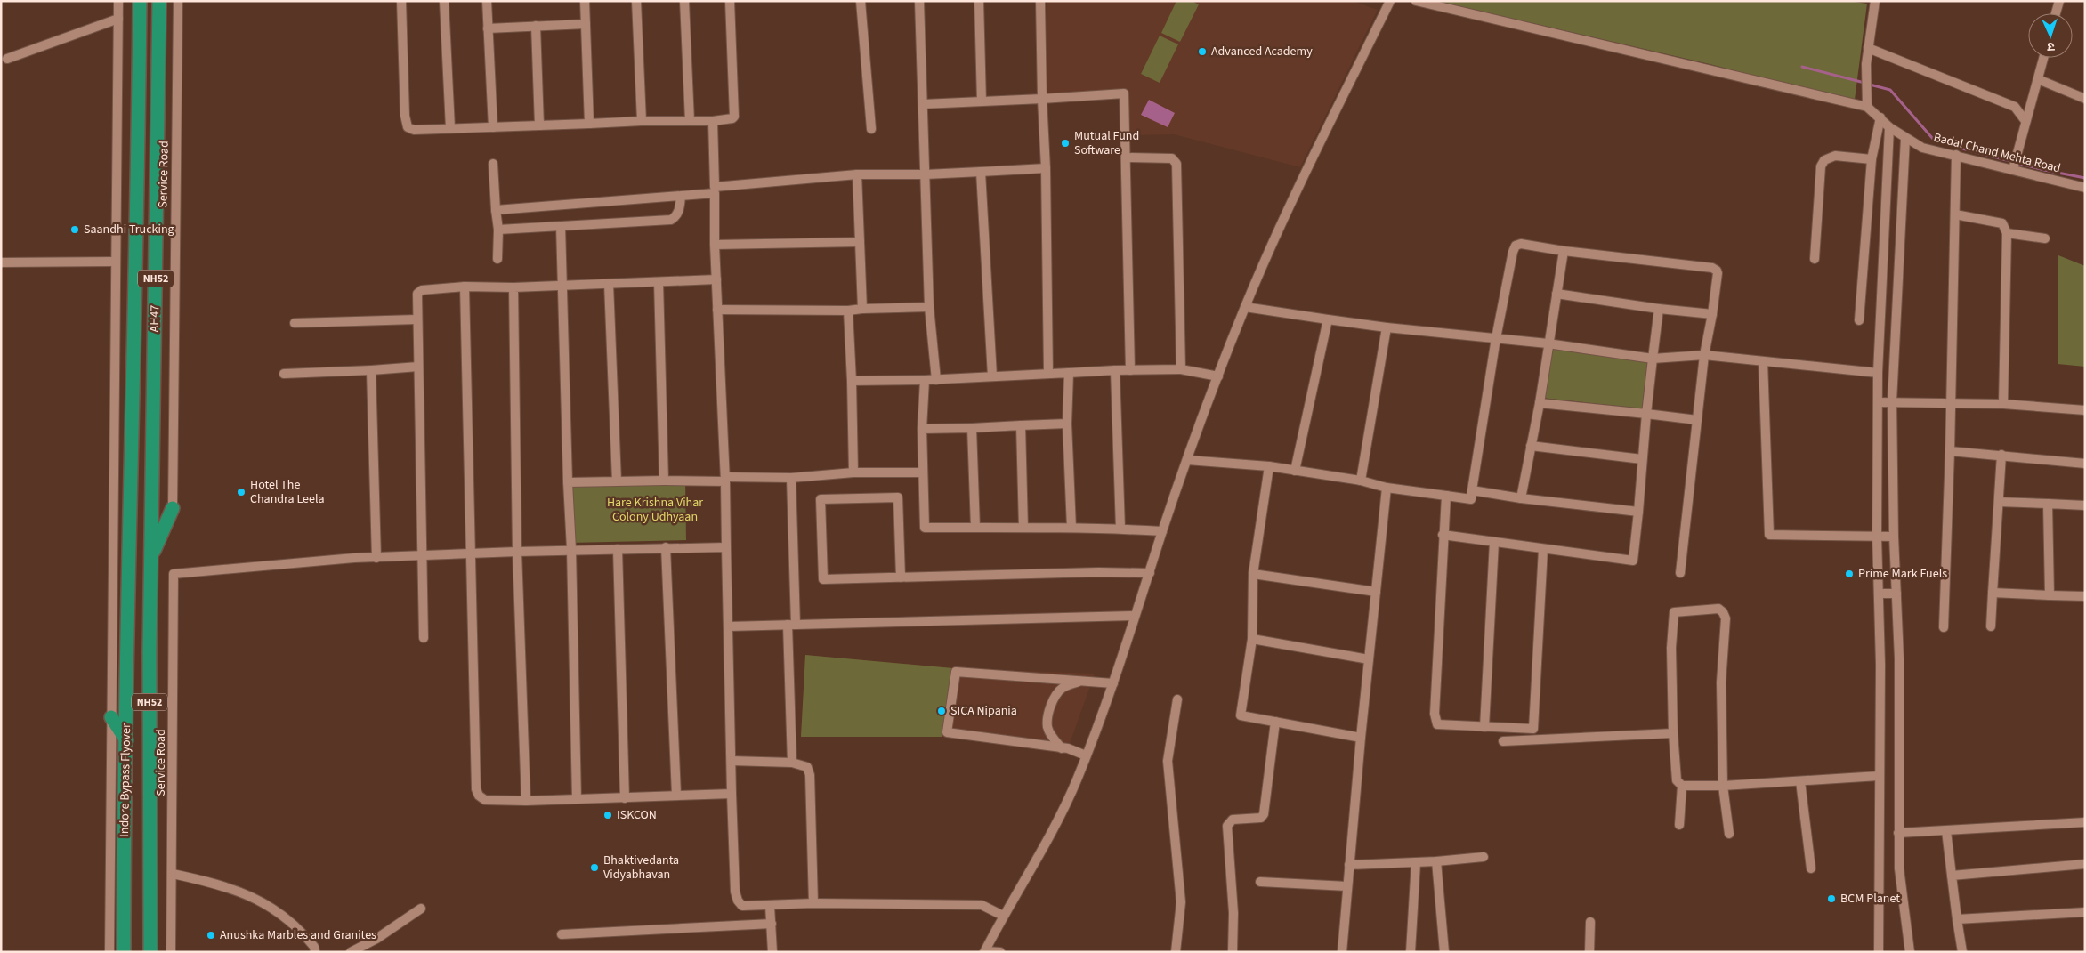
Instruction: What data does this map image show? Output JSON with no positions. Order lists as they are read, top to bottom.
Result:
{
  "streets": {
    "highway": ["NH52", "AH47", "Indore Bypass Flyover"],
    "street": ["Badal Chand Mehta Road", "Service Road"]
  },
  "crossings": [
    ["AH47", "Indore Bypass Flyover"]
  ],
  "parks": ["Hare Krishna Vihar Colony Udhyaan"],
  "places": [
    "Advanced Academy",
    "Mutual Fund Software",
    "Saandhi Trucking",
    "Hotel The Chandra Leela",
    "Prime Mark Fuels",
    "SICA Nipania",
    "ISKCON",
    "Bhaktivedanta Vidyabhavan",
    "BCM Planet",
    "Anushka Marbles and Granites"
  ],
  "north": "bottom"
}
